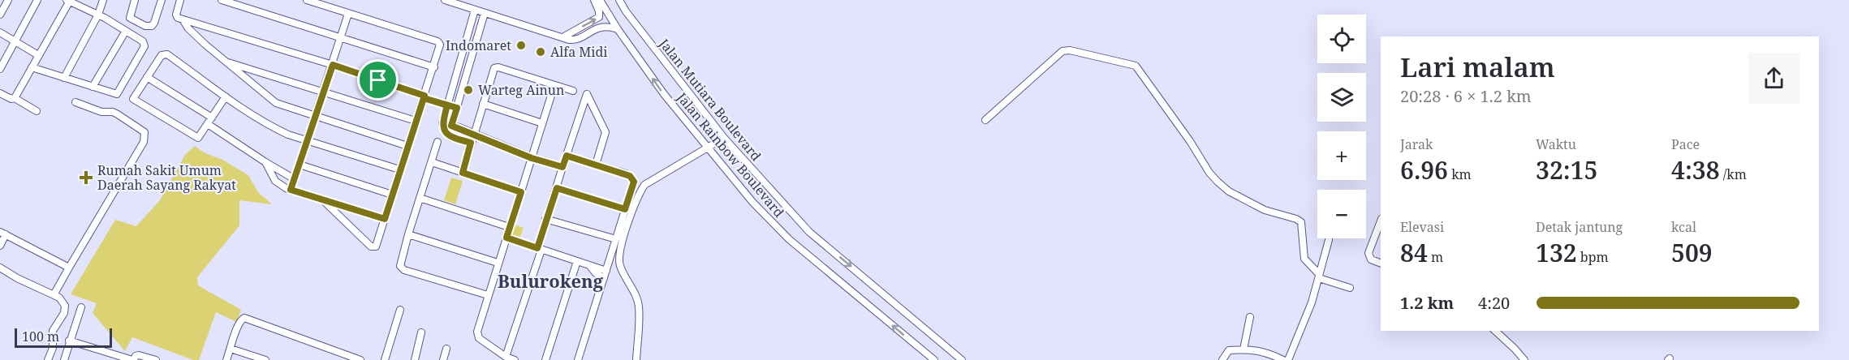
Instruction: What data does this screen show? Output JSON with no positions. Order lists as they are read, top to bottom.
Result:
{
  "streets": {
    "street": ["Jalan Mutiara Boulevard", "Jalan Rainbow Boulevard"]
  },
  "one_way": ["Jalan Mutiara Boulevard", "Jalan Rainbow Boulevard"],
  "districts": ["Bulurokeng"],
  "places": {
    "other": ["Indomaret", "Alfa Midi", "Warteg Ainun"],
    "health": ["Rumah Sakit Umum Daerah Sayang Rakyat"]
  },
  "scale_bar": "100 m",
  "page": {
    "map_buttons": ["+", "−"],
    "heading": ["Lari malam", "20:28 · 6 × 1.2 km"],
    "stats": [
      ["Jarak", "6.96 km"],
      ["Waktu", "32:15"],
      ["Pace", "4:38 /km"],
      ["Elevasi", "84 m"],
      ["Detak jantung", "132 bpm"],
      ["kcal", "509"]
    ],
    "list": [
      {
        "name": "1.2 km",
        "note": "4:20"
      }
    ],
    "scale": "100 m"
  }
}
